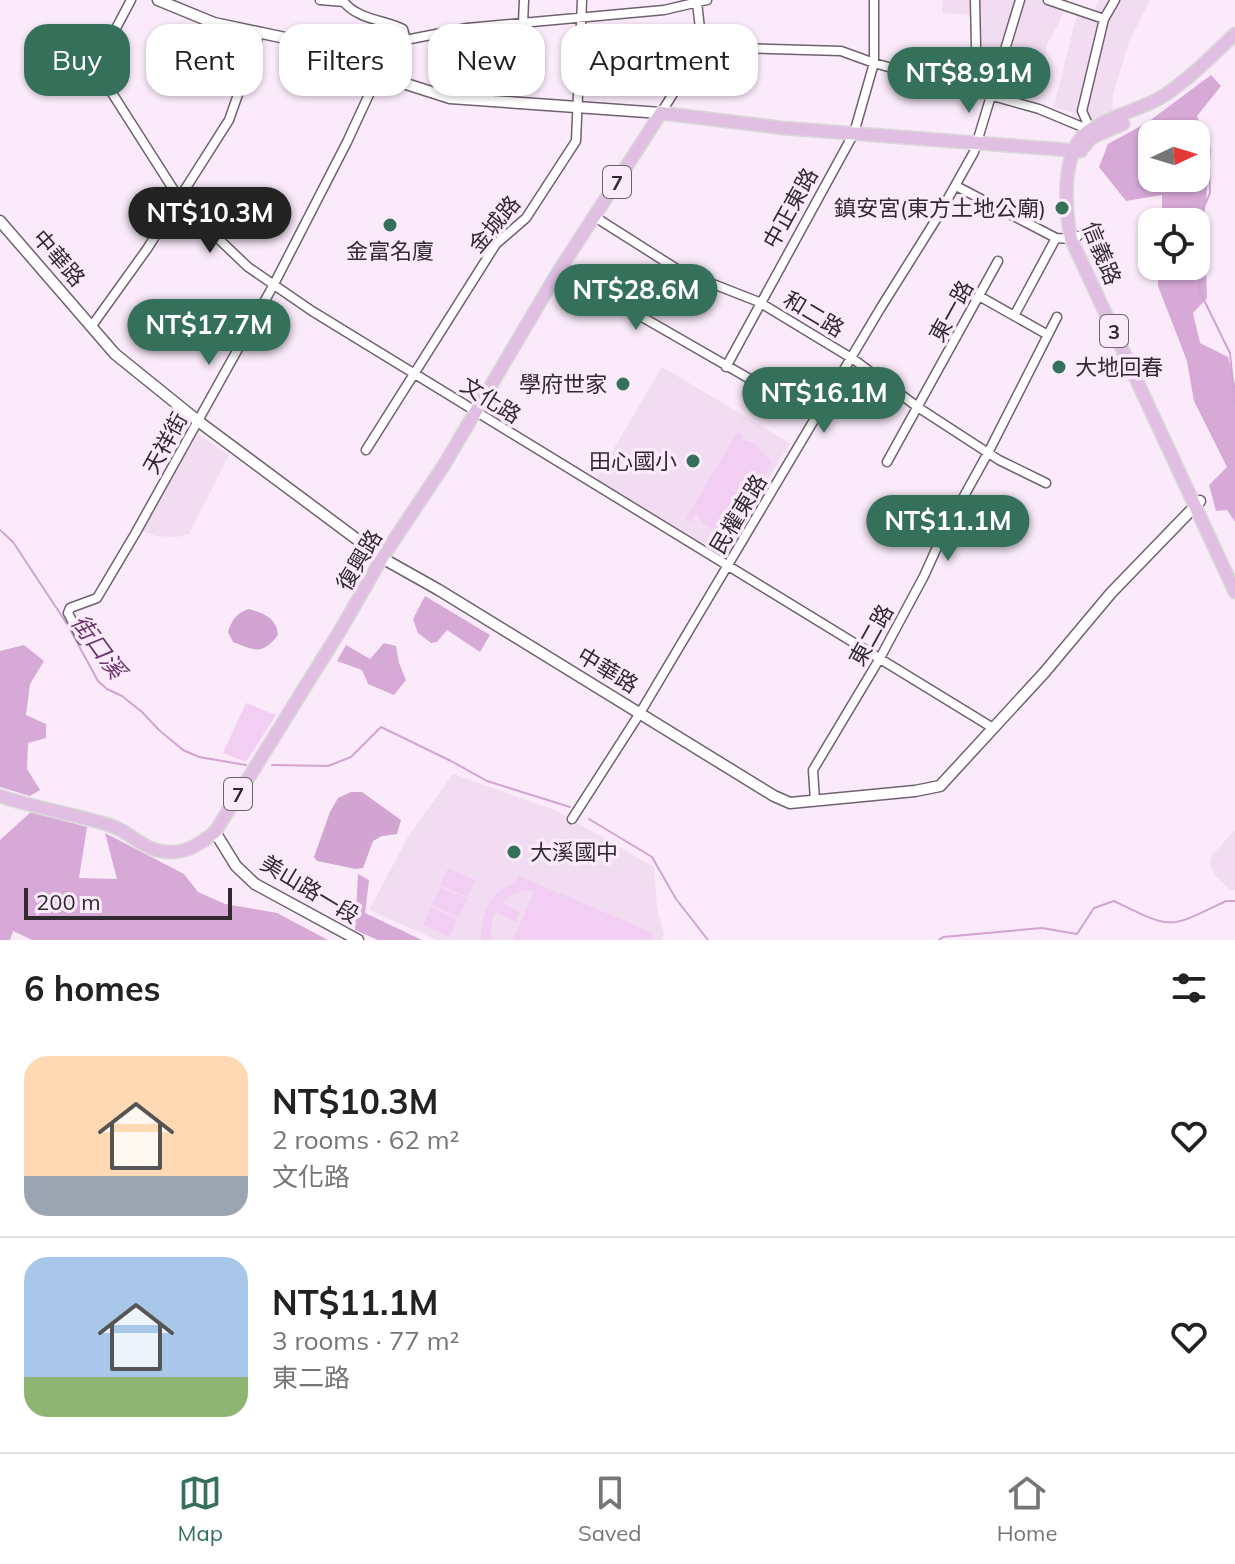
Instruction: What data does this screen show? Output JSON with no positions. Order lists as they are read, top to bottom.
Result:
{
  "streets": {
    "main road": [
      "7",
      "信義路",
      "3",
      "復興路"
    ],
    "street": [
      "中正東路",
      "金城路",
      "中華路",
      "東一路",
      "和二路",
      "文化路",
      "天祥街",
      "民權東路",
      "東二路",
      "美山路一段"
    ]
  },
  "crossings": [
    ["中正東路", "和二路"],
    ["金城路", "文化路"],
    ["信義路", "中華路"],
    ["中華路", "文化路"],
    ["中華路", "天祥街"],
    ["中華路", "民權東路"],
    ["中華路", "復興路"],
    ["中華路", "東二路"],
    ["東一路", "和二路"],
    ["和二路", "民權東路"],
    ["和二路", "復興路"],
    ["和二路", "東二路"],
    ["文化路", "天祥街"],
    ["文化路", "民權東路"],
    ["文化路", "復興路"],
    ["文化路", "東二路"],
    ["復興路", "美山路一段"]
  ],
  "water": ["街口溪"],
  "places": [
    "鎮安宮(東方土地公廟)",
    "金富名廈",
    "大地回春",
    "學府世家",
    "田心國小",
    "大溪國中"
  ],
  "scale_bar": "200 m",
  "north": "right",
  "page": {
    "chip": [
      "Buy",
      "Rent",
      "Filters",
      "New",
      "Apartment"
    ],
    "price": [
      "NT$8.91M",
      "NT$10.3M",
      "NT$28.6M",
      "NT$17.7M",
      "NT$16.1M",
      "NT$11.1M"
    ],
    "scale": "200 m",
    "heading": "6 homes",
    "list": [
      {
        "name": "NT$10.3M",
        "note": "2 rooms · 62 m² · 文化路"
      },
      {
        "name": "NT$11.1M",
        "note": "3 rooms · 77 m² · 東二路"
      }
    ],
    "tabs": ["Map", "Saved", "Home"]
  }
}
